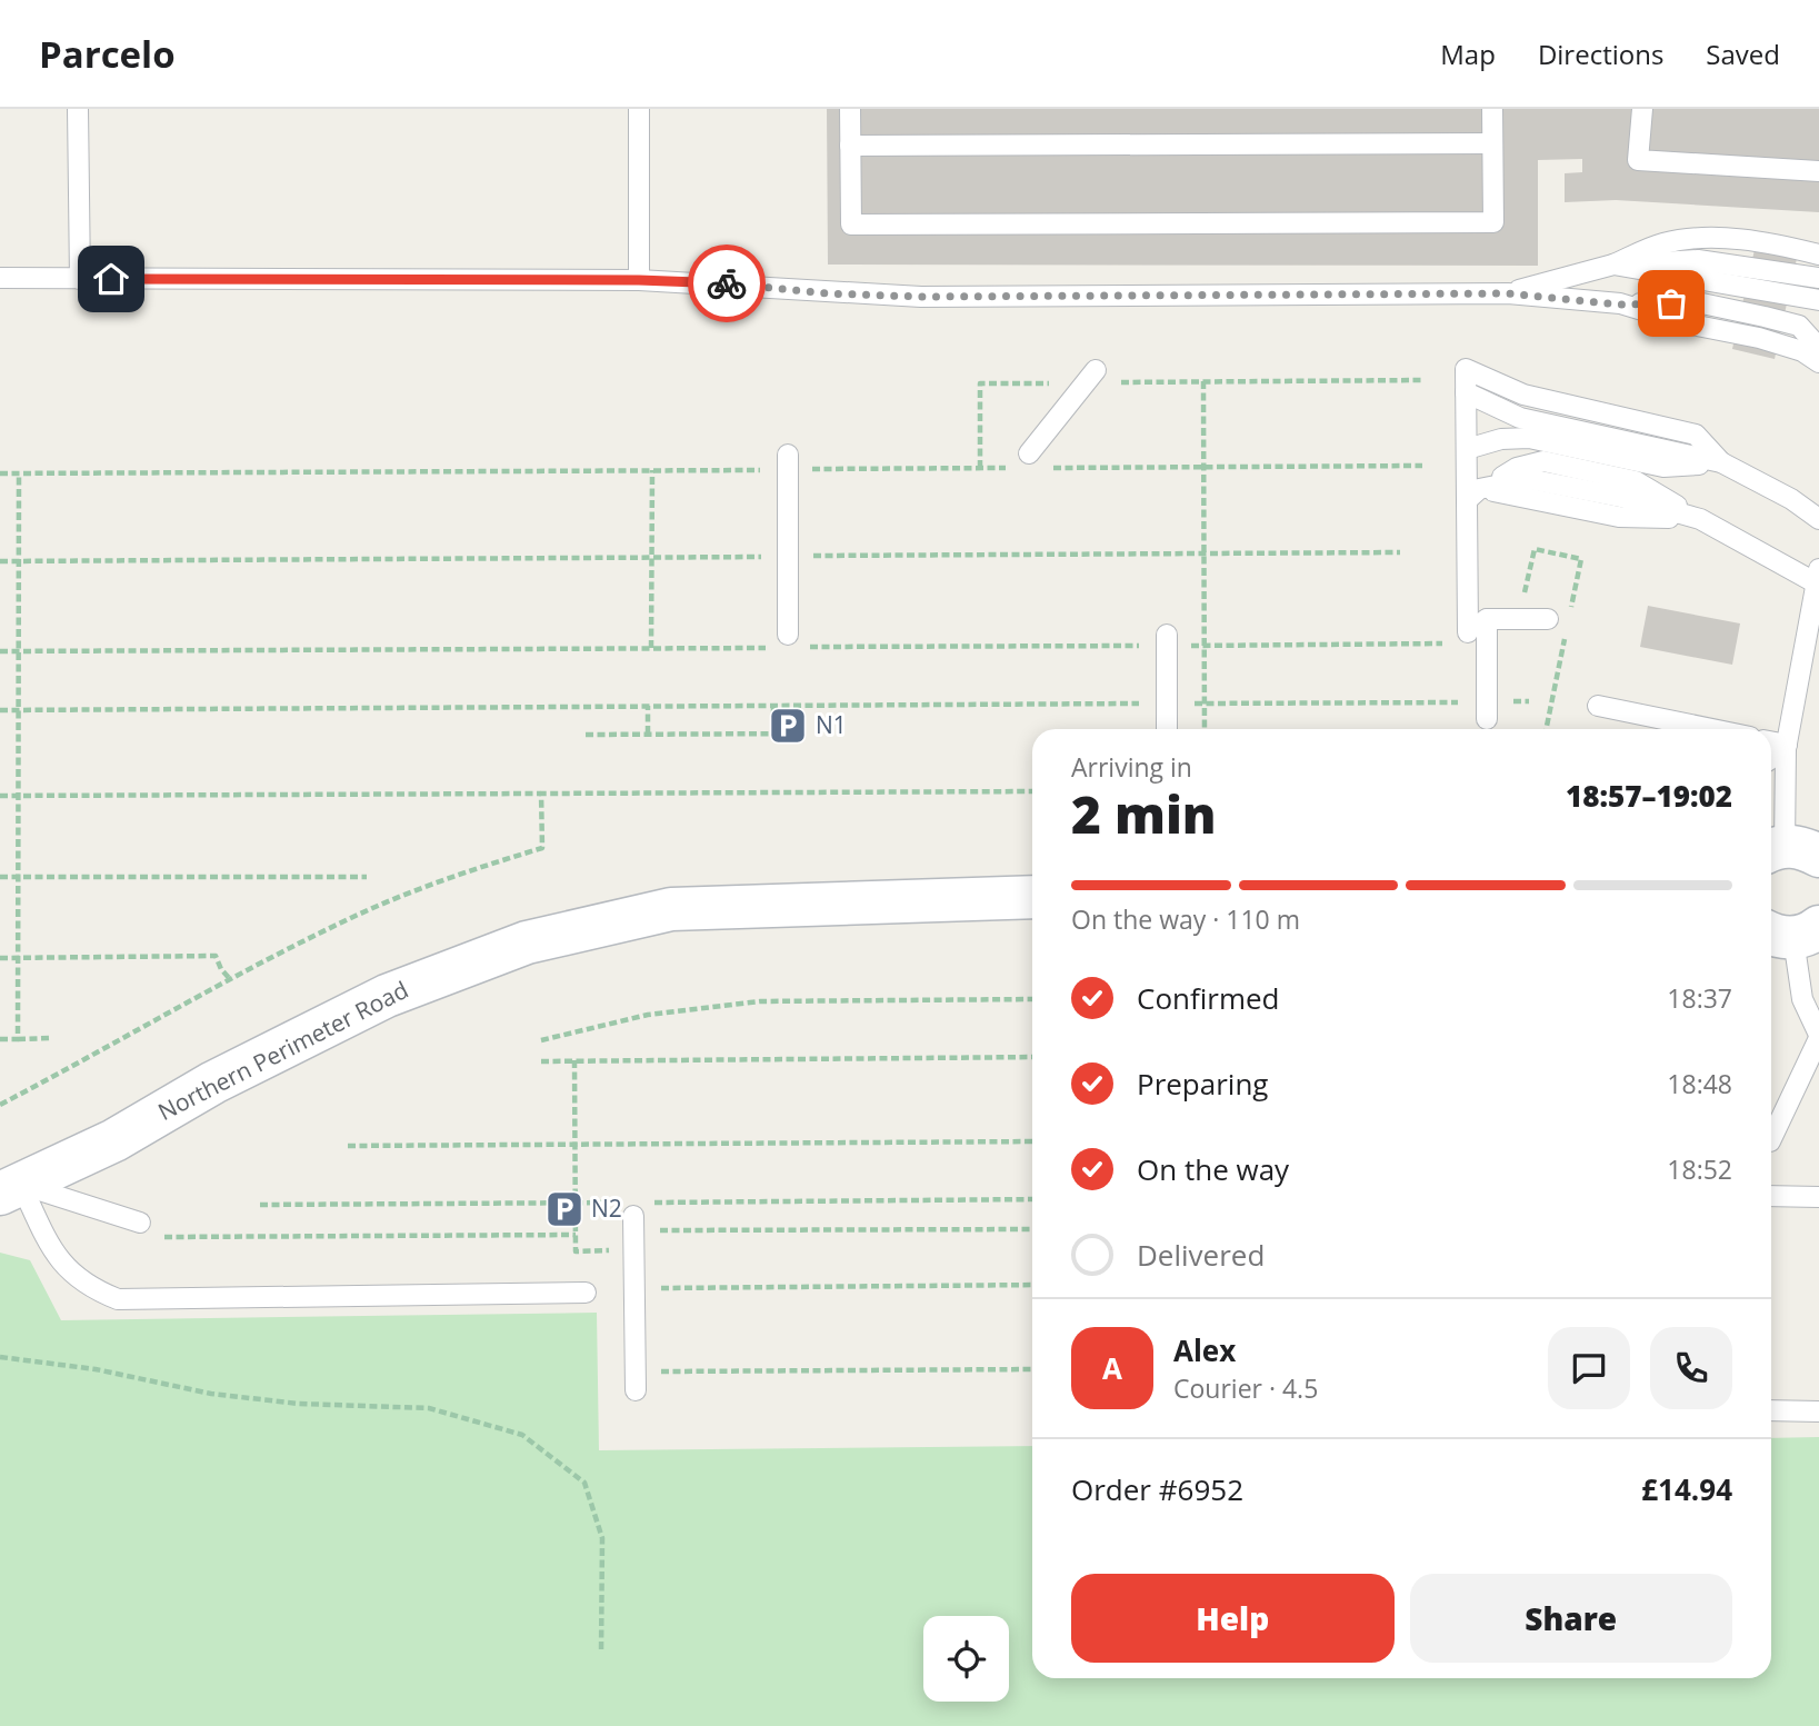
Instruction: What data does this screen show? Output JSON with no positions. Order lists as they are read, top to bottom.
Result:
{
  "streets": {
    "street": ["Northern Perimeter Road"]
  },
  "places": {
    "parking": ["N1", "N2"]
  },
  "page": {
    "header": "Parcelo",
    "nav": ["Map", "Directions", "Saved"],
    "heading": ["2 min", "Arriving in", "18:57–19:02"],
    "panel": [
      "Alex",
      "Courier · 4.5",
      "Order #6952",
      "£14.94"
    ],
    "bar": "On the way · 110 m",
    "list": [
      ["Confirmed", "18:37"],
      ["Preparing", "18:48"],
      ["On the way", "18:52"],
      "Delivered"
    ],
    "round": "A",
    "buttons": ["Help", "Share"]
  }
}
